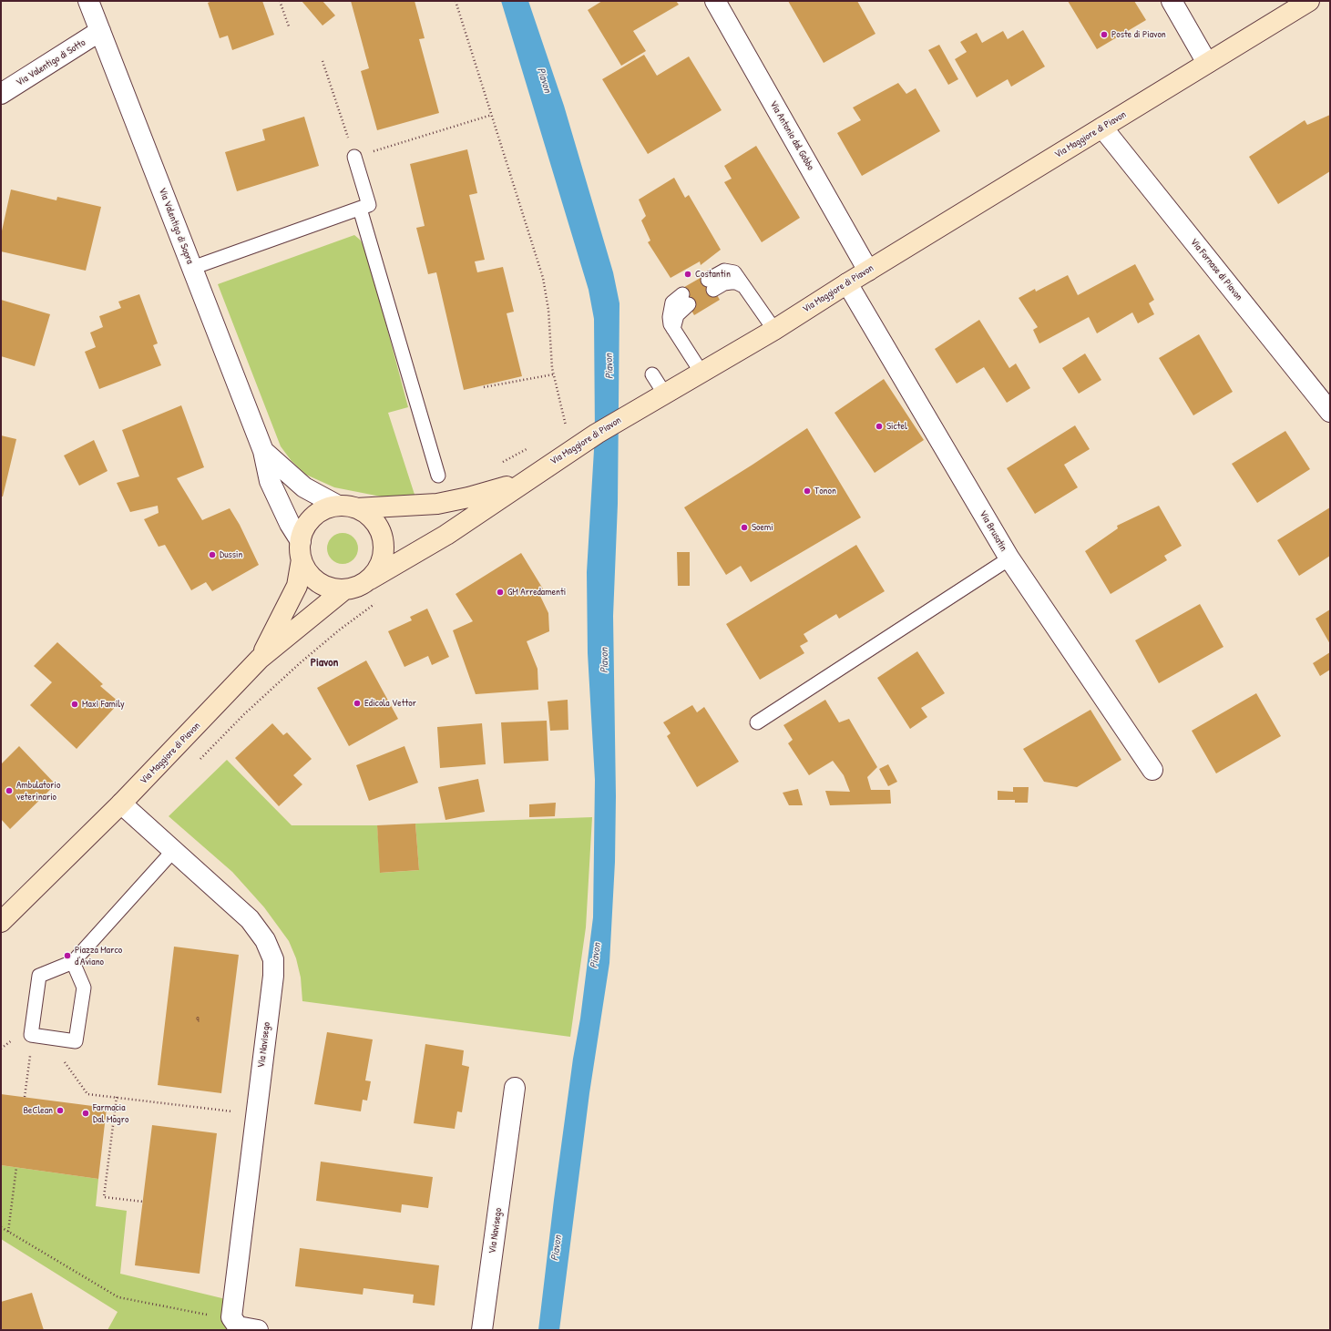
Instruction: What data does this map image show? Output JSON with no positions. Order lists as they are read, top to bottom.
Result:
{
  "streets": {
    "main road": ["Via Maggiore di Piavon"],
    "street": [
      "Via Valentigo di Sotto",
      "Via Antonio dal Gobbo",
      "Via Valentigo di Sopra",
      "Via Fornase di Piavon",
      "Via Brusatin",
      "Via Navisego"
    ]
  },
  "crossings": [
    ["Via Valentigo di Sotto", "Via Valentigo di Sopra"],
    ["Via Maggiore di Piavon", "Via Antonio dal Gobbo"],
    ["Via Maggiore di Piavon", "Via Valentigo di Sopra"],
    ["Via Maggiore di Piavon", "Via Fornase di Piavon"],
    ["Via Maggiore di Piavon", "Via Brusatin"],
    ["Via Maggiore di Piavon", "Via Navisego"]
  ],
  "districts": ["Piavon"],
  "water": ["Piavon"],
  "places": [
    "Poste di Piavon",
    "Costantin",
    "Sictel",
    "Tonon",
    "Soemi",
    "Dussin",
    "GM Arredamenti",
    "Edicola Vettor",
    "Maxì Family",
    "Ambulatorio veterinario",
    "Piazza Marco d'Aviano",
    "BeClean",
    "Farmacia Dal Magro"
  ],
  "house_numbers": ["9"]
}
